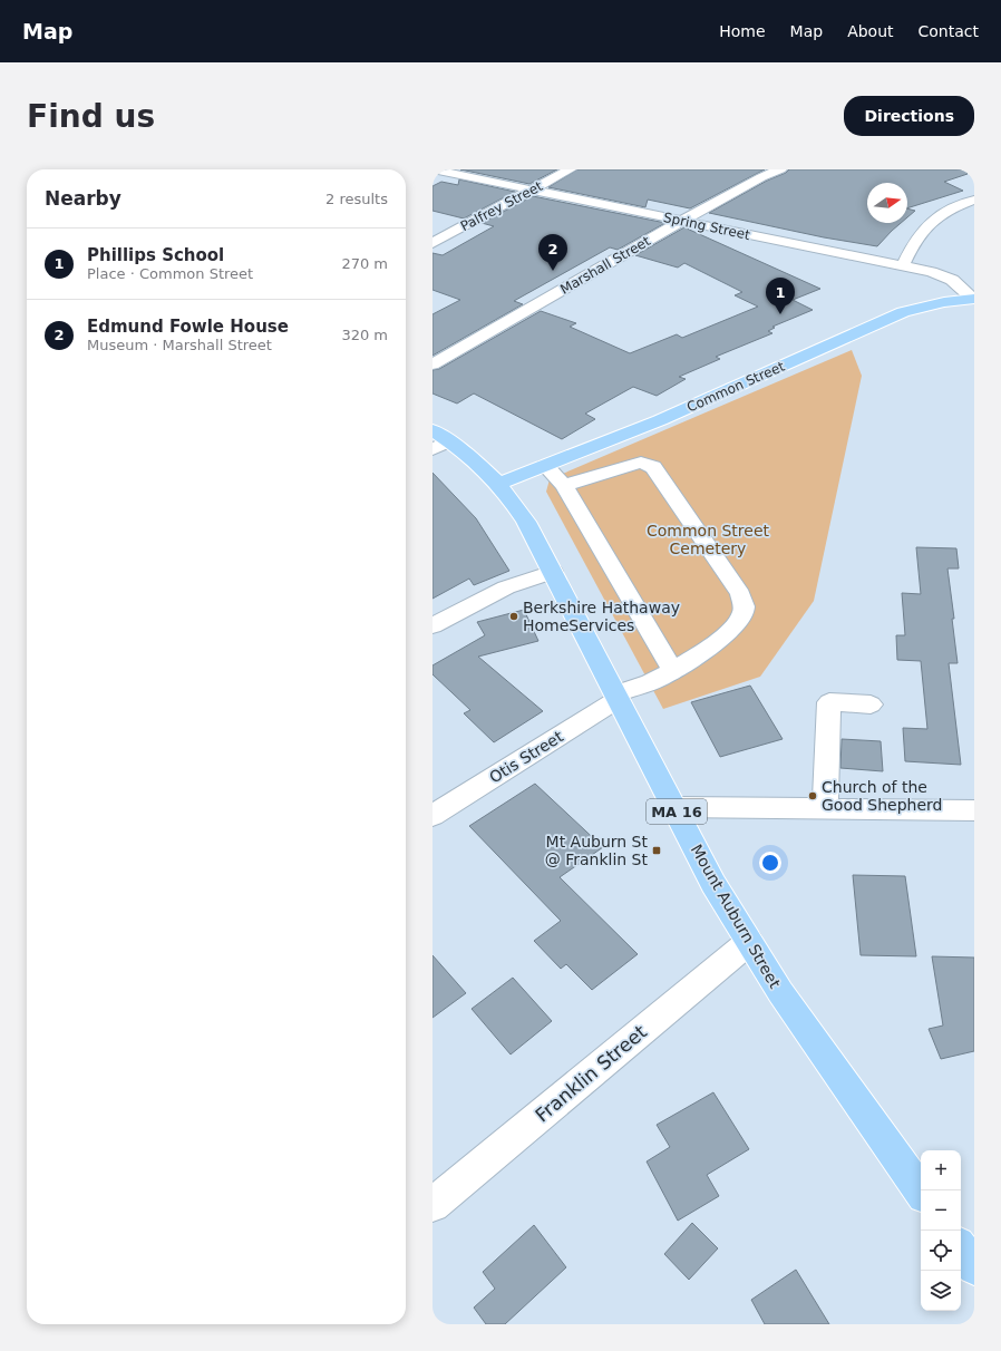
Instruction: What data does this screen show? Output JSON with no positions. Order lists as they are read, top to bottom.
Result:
{
  "streets": {
    "main road": ["Common Street", "MA 16", "Mount Auburn Street"],
    "street": [
      "Palfrey Street",
      "Spring Street",
      "Marshall Street",
      "Otis Street",
      "Franklin Street"
    ]
  },
  "crossings": [
    ["Palfrey Street", "Spring Street"],
    ["Spring Street", "Marshall Street"],
    ["Spring Street", "Common Street"],
    ["Common Street", "Mount Auburn Street"],
    ["Otis Street", "Mount Auburn Street"],
    ["Mount Auburn Street", "Franklin Street"]
  ],
  "parks": ["Common Street Cemetery"],
  "places": {
    "other": ["Berkshire Hathaway HomeServices", "Church of the Good Shepherd"],
    "transit": ["Mt Auburn St @ Franklin St"]
  },
  "north": "right",
  "page": {
    "header": "Map",
    "nav": [
      "Home",
      "Map",
      "About",
      "Contact"
    ],
    "buttons": "Directions",
    "title": "Find us",
    "heading": ["Nearby", "2 results"],
    "list": [
      {
        "mark": "1",
        "name": "Phillips School",
        "note": "Place · Common Street",
        "value": "270 m"
      },
      {
        "mark": "2",
        "name": "Edmund Fowle House",
        "note": "Museum · Marshall Street",
        "value": "320 m"
      }
    ],
    "pins": ["2", "1"],
    "map_buttons": ["+", "−"]
  }
}
